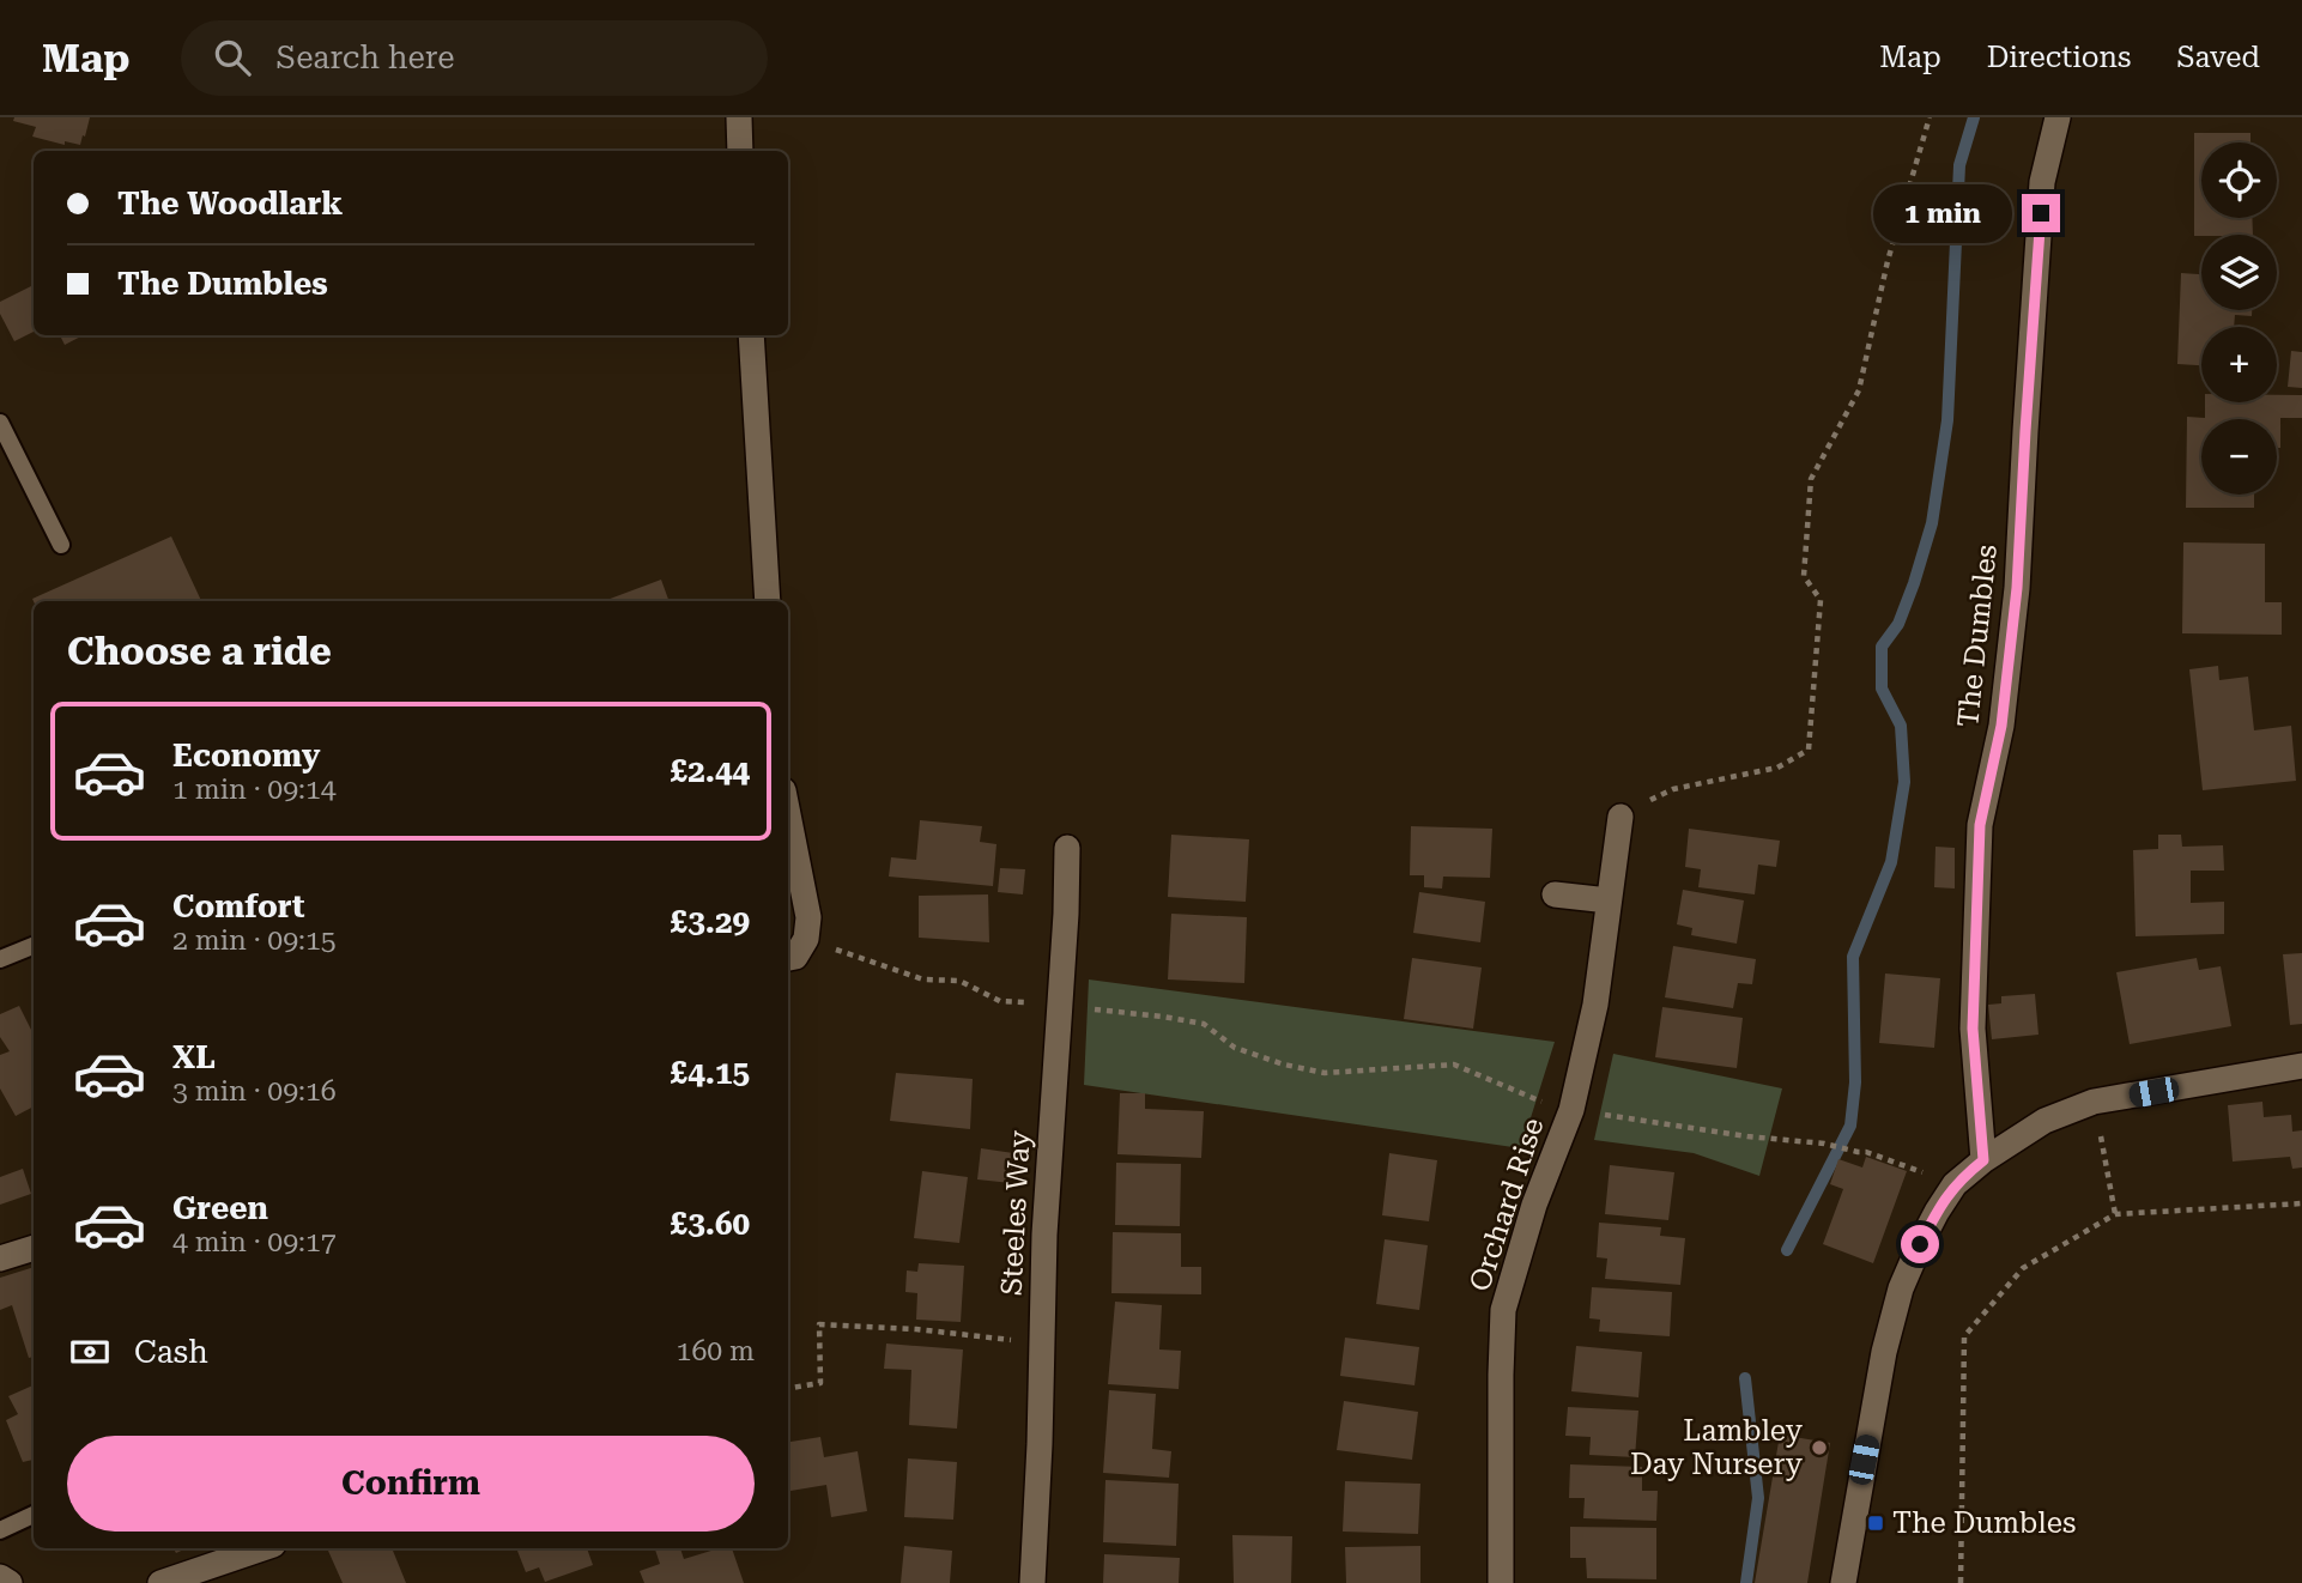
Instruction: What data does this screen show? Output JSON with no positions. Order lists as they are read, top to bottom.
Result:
{
  "streets": {
    "street": ["The Dumbles", "Orchard Rise", "Steeles Way"]
  },
  "places": {
    "other": ["Lambley Day Nursery"],
    "transit": ["The Dumbles"]
  },
  "page": {
    "header": "Map",
    "search": "Search here",
    "nav": ["Map", "Directions", "Saved"],
    "map_buttons": ["+", "−"],
    "banner": ["The Woodlark", "The Dumbles"],
    "bubble": "1 min",
    "heading": "Choose a ride",
    "list": [
      {
        "name": "Economy",
        "note": "1 min · 09:14",
        "value": "£2.44"
      },
      {
        "name": "Comfort",
        "note": "2 min · 09:15",
        "value": "£3.29"
      },
      {
        "name": "XL",
        "note": "3 min · 09:16",
        "value": "£4.15"
      },
      {
        "name": "Green",
        "note": "4 min · 09:17",
        "value": "£3.60"
      }
    ],
    "pay": ["Cash", "160 m"],
    "buttons": "Confirm"
  }
}
